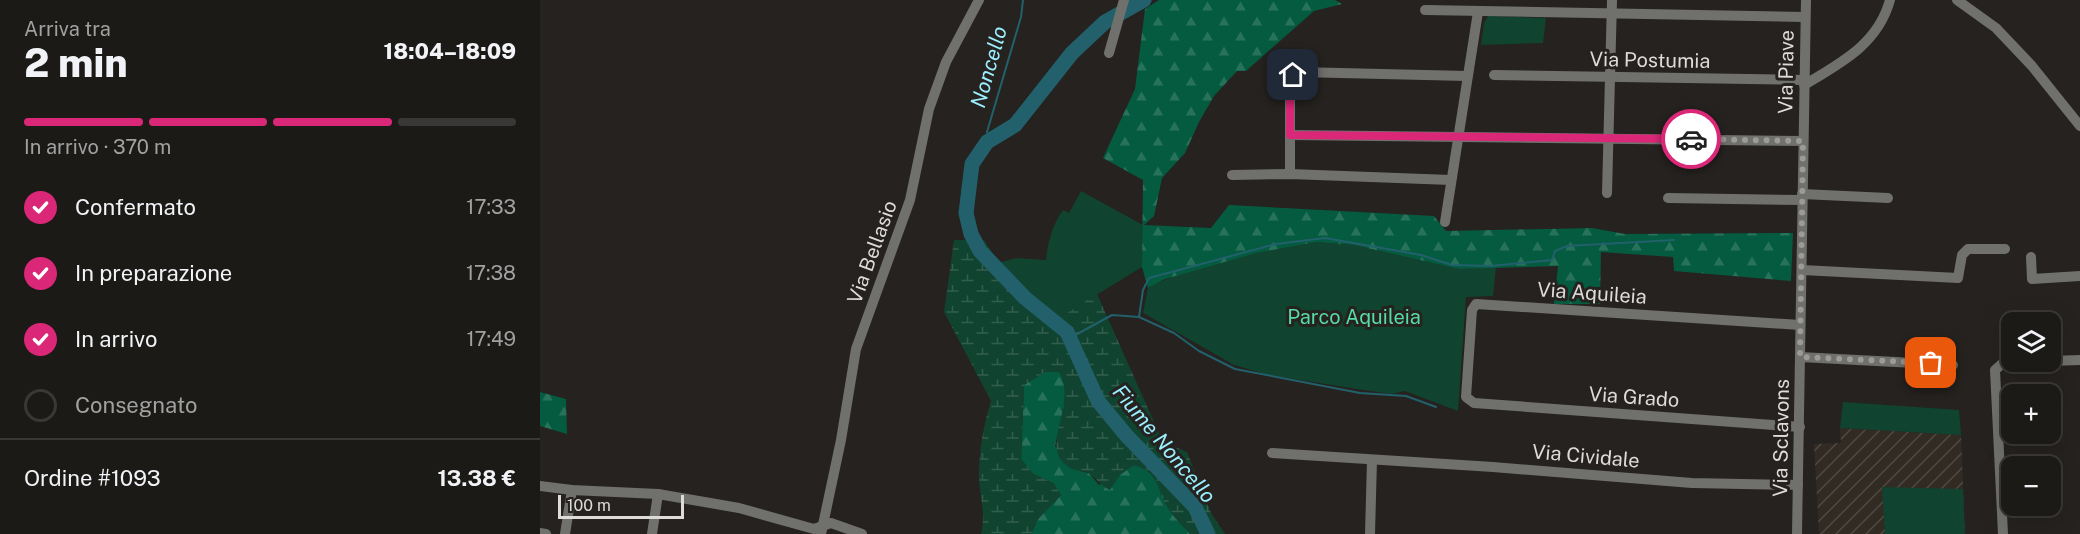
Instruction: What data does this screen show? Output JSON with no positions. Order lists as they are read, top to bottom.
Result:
{
  "streets": {
    "street": [
      "Via Postumia",
      "Via Piave",
      "Via Bellasio",
      "Via Aquileia",
      "Via Grado",
      "Via Sclavons",
      "Via Cividale"
    ]
  },
  "crossings": [
    ["Via Postumia", "Via Piave"],
    ["Via Piave", "Via Sclavons"],
    ["Via Aquileia", "Via Grado"],
    ["Via Aquileia", "Via Sclavons"],
    ["Via Grado", "Via Sclavons"],
    ["Via Sclavons", "Via Cividale"]
  ],
  "water": ["Noncello", "Fiume Noncello"],
  "parks": ["Parco Aquileia"],
  "scale_bar": "100 m",
  "page": {
    "heading": ["2 min", "Arriva tra", "18:04–18:09"],
    "panel": ["Ordine #1093", "13.38 €"],
    "bar": "In arrivo · 370 m",
    "list": [
      ["Confermato", "17:33"],
      ["In preparazione", "17:38"],
      ["In arrivo", "17:49"],
      "Consegnato"
    ],
    "map_buttons": ["+", "−"],
    "scale": "100 m"
  }
}
